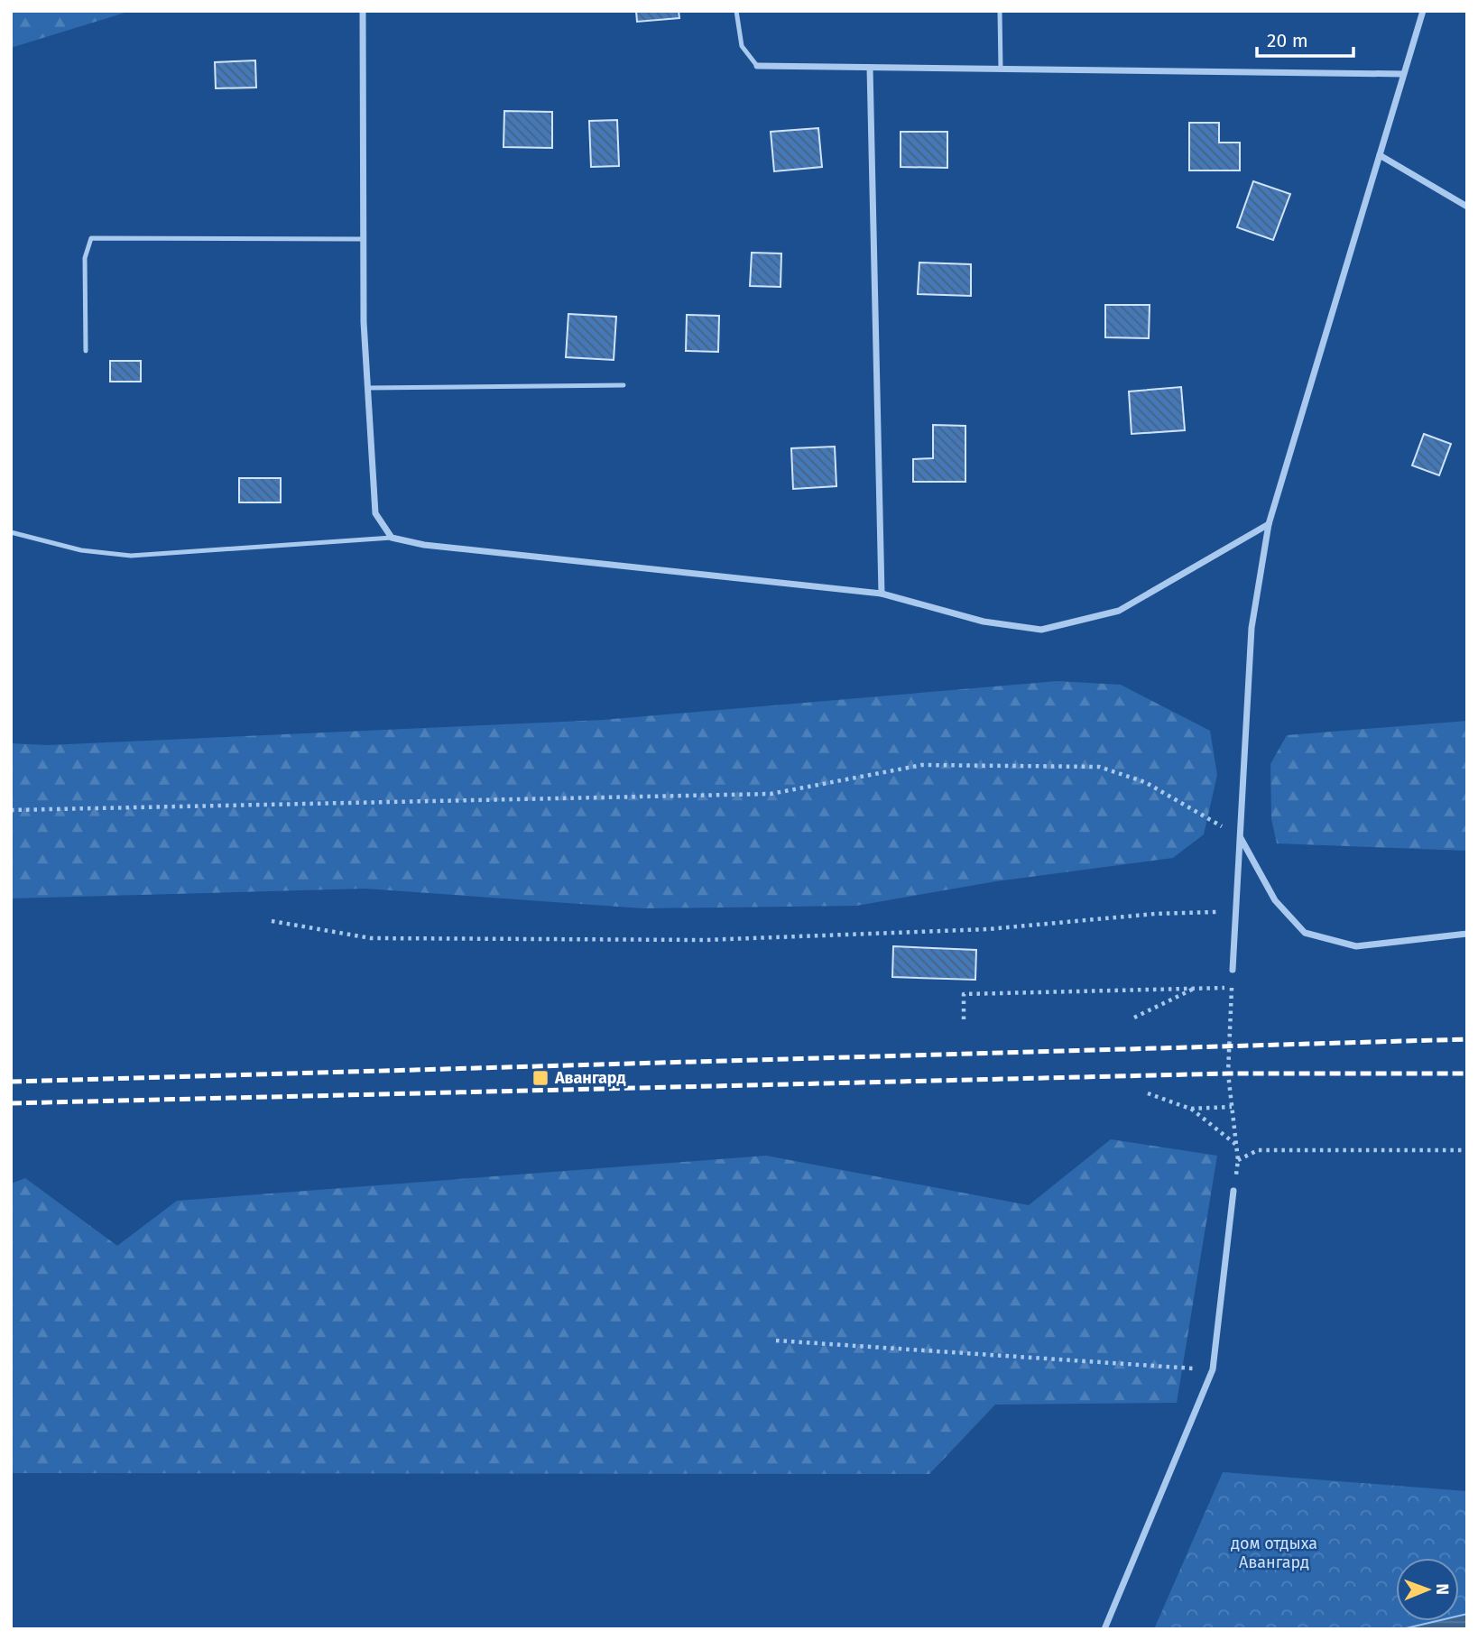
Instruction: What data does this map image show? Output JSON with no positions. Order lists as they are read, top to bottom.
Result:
{
  "parks": ["дом отдыха Авангард"],
  "places": {
    "transit": ["Авангард"]
  },
  "scale_bar": "20 m",
  "north": "right"
}
